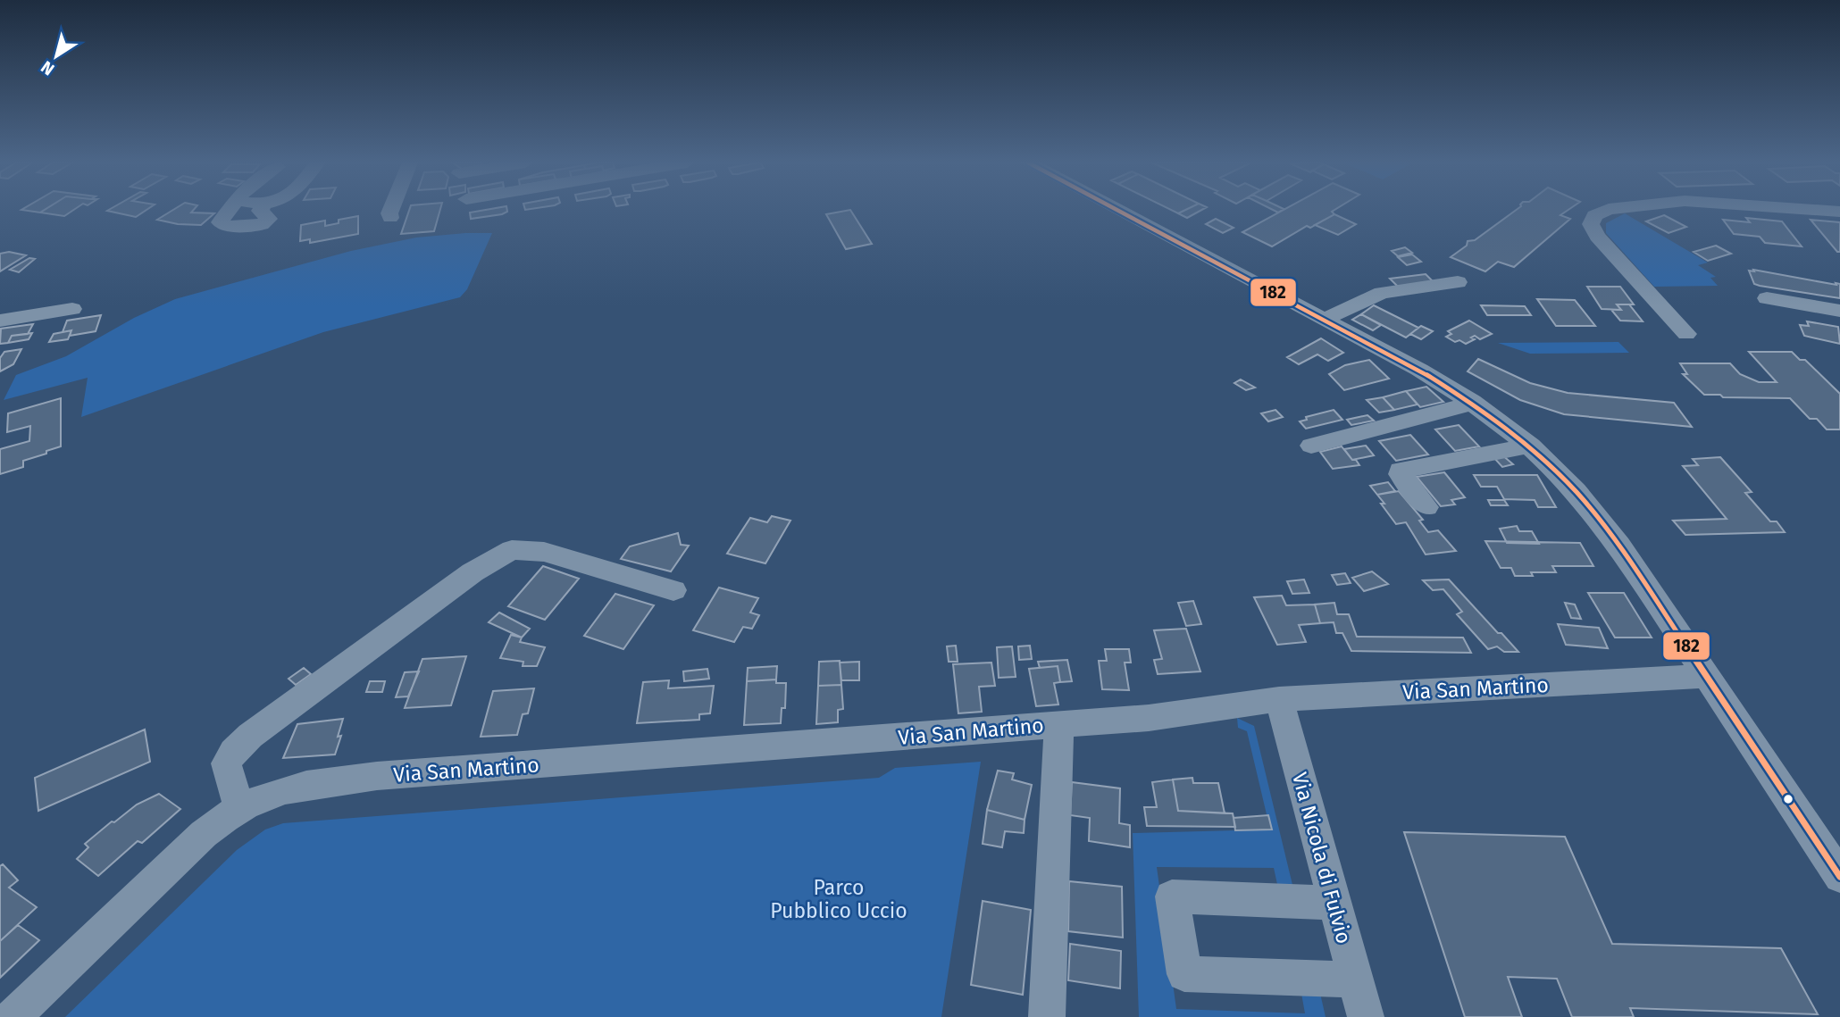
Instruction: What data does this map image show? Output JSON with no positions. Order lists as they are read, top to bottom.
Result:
{
  "streets": {
    "street": ["Via San Martino", "Via Nicola di Fulvio"]
  },
  "crossings": [
    ["Via San Martino", "Via Nicola di Fulvio"]
  ],
  "parks": ["Parco Pubblico Uccio"],
  "lines": ["transit line 182"],
  "north": "bottom left"
}
